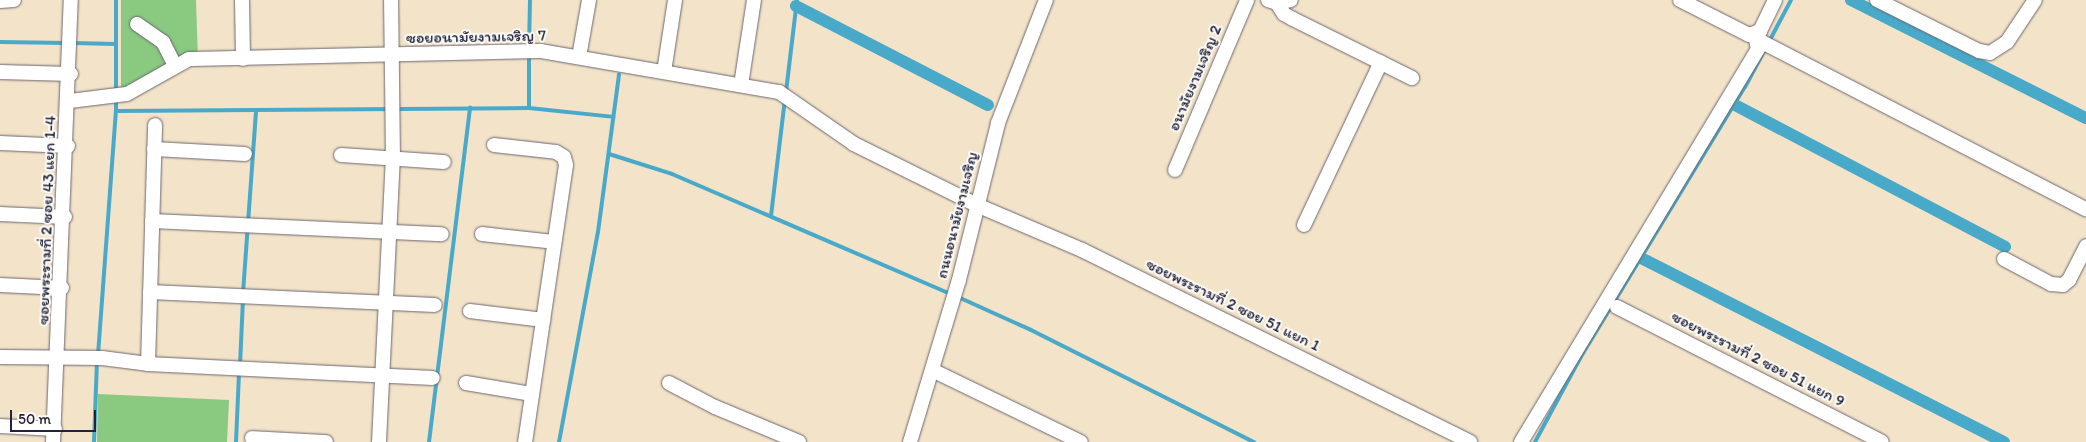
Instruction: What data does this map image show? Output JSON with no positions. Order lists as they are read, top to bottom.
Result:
{
  "streets": {
    "street": [
      "ซอยอนามัยงามเจริญ 7",
      "อนามัยงามเจริญ 2",
      "ถนนอนามัยงามเจริญ",
      "ซอยพระรามที่ 2 ซอย 43 แยก 1-4",
      "ซอยพระรามที่ 2 ซอย 51 แยก 1",
      "ซอยพระรามที่ 2 ซอย 51 แยก 9"
    ]
  },
  "crossings": [
    ["ซอยอนามัยงามเจริญ 7", "ถนนอนามัยงามเจริญ"],
    ["ซอยอนามัยงามเจริญ 7", "ซอยพระรามที่ 2 ซอย 43 แยก 1-4"],
    ["ซอยอนามัยงามเจริญ 7", "ซอยพระรามที่ 2 ซอย 51 แยก 1"],
    ["ถนนอนามัยงามเจริญ", "ซอยพระรามที่ 2 ซอย 51 แยก 1"]
  ],
  "scale_bar": "50 m"
}
